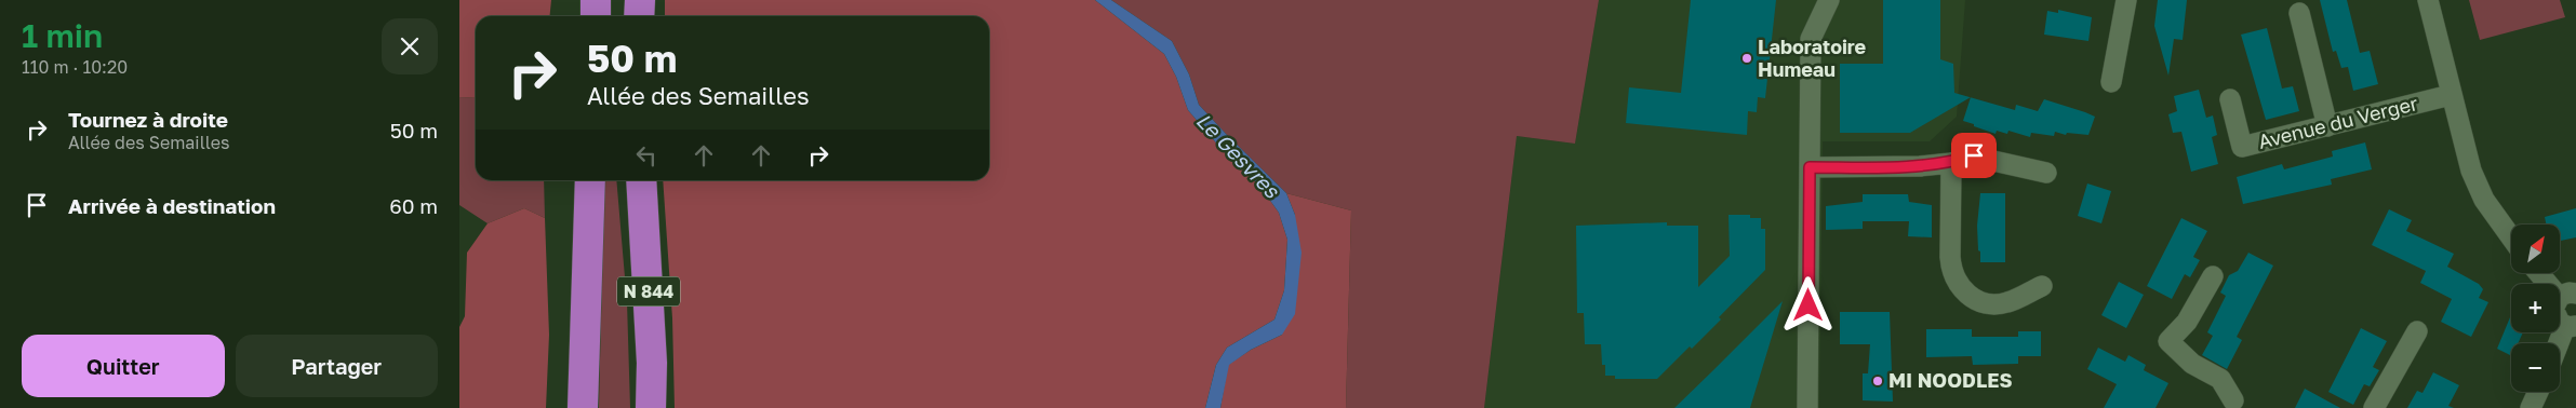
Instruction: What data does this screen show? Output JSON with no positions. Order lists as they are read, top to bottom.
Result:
{
  "streets": {
    "highway": ["N 844"],
    "street": ["Avenue du Verger"]
  },
  "water": ["Le Gesvres"],
  "places": ["Laboratoire Humeau", "MI NOODLES"],
  "north": "top right",
  "page": {
    "heading": ["1 min", "110 m · 10:20"],
    "turn": ["50 m", "Allée des Semailles"],
    "list": [
      {
        "name": "Tournez à droite",
        "note": "Allée des Semailles",
        "value": "50 m"
      },
      {
        "name": "Arrivée à destination",
        "value": "60 m"
      }
    ],
    "map_buttons": ["+", "−"],
    "buttons": ["Quitter", "Partager"]
  }
}
